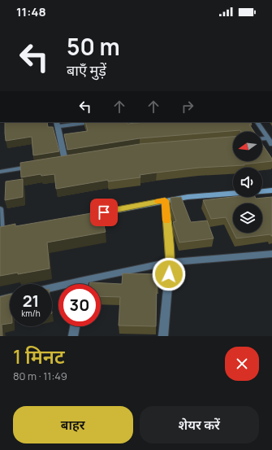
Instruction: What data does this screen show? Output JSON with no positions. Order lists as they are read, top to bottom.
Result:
{
  "north": "left",
  "page": {
    "status": "11:48",
    "turn": ["50 m", "बाएँ मुड़ें"],
    "speed": "21 km/h",
    "limit": "30",
    "heading": ["1 मिनट", "80 m · 11:49"],
    "buttons": ["बाहर", "शेयर करें"]
  }
}
